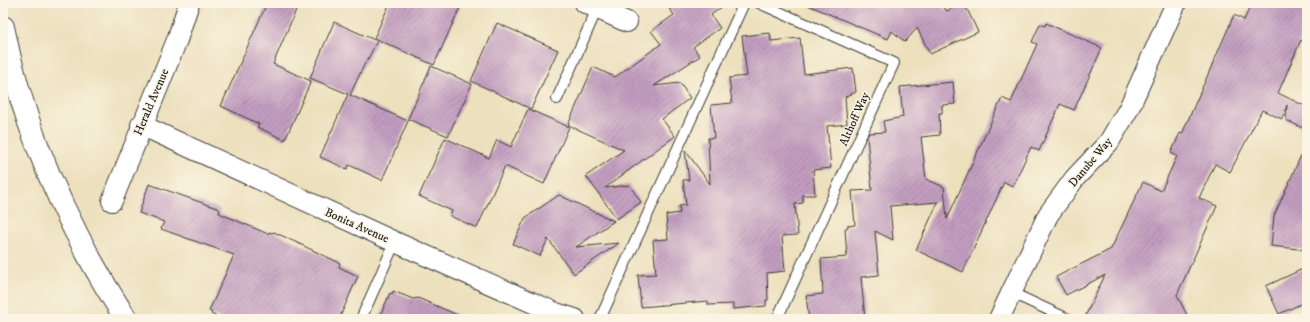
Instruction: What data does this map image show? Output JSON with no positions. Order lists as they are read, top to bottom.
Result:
{
  "streets": {
    "street": ["Herald Avenue", "Danube Way", "Bonita Avenue"],
    "lane": ["Althoff Way"]
  },
  "crossings": [
    ["Herald Avenue", "Bonita Avenue"]
  ]
}
